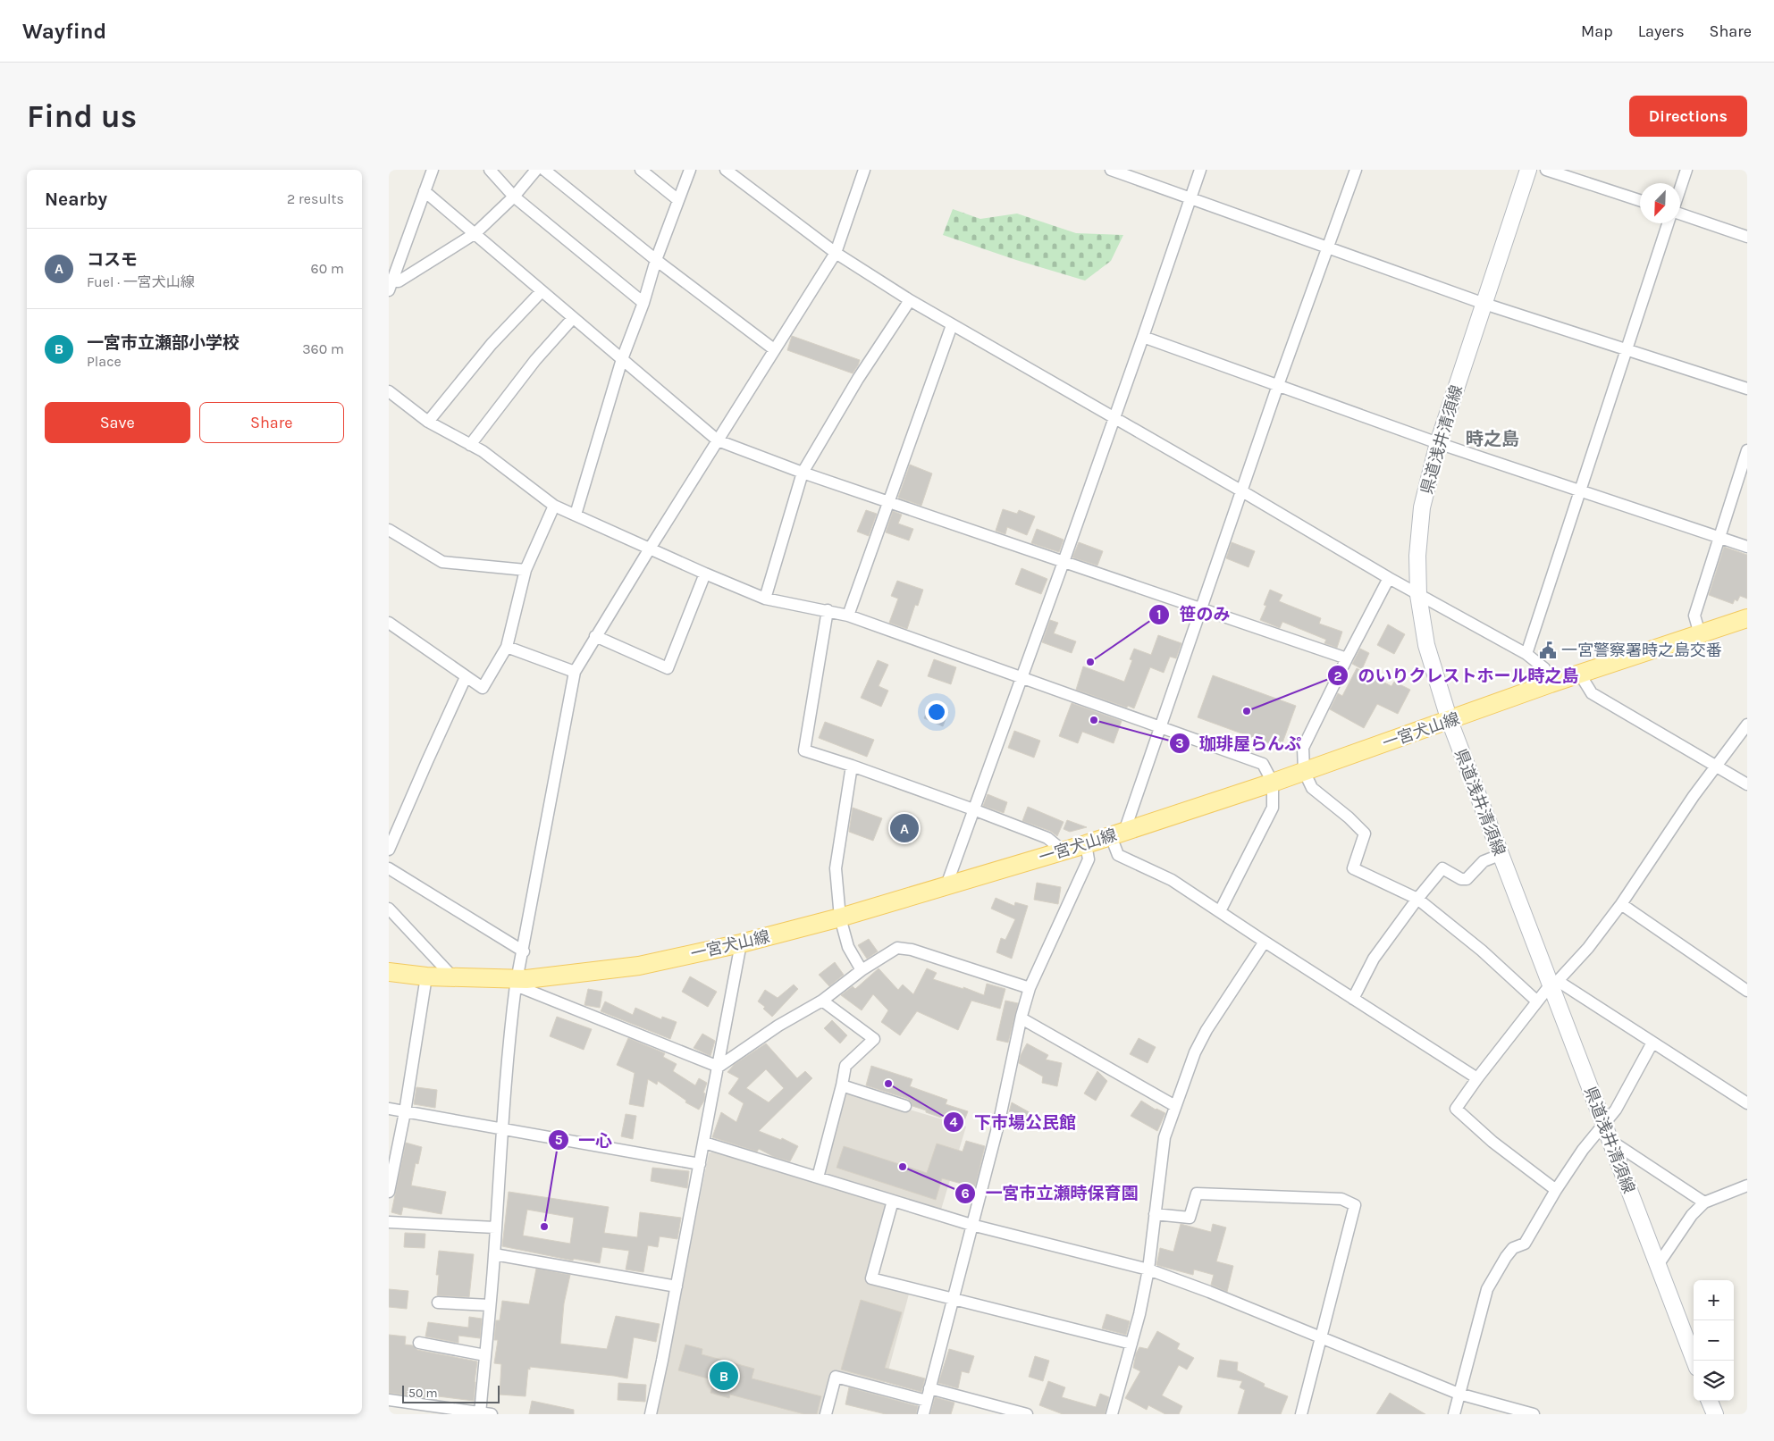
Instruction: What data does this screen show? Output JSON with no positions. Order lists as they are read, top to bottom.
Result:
{
  "streets": {
    "main road": ["県道浅井清須線", "一宮犬山線"]
  },
  "crossings": [
    ["県道浅井清須線", "一宮犬山線"]
  ],
  "districts": ["時之島"],
  "places": {
    "public building": ["一宮警察署時之島交番"],
    "other": [
      "笹のみ",
      "のいりクレストホール時之島",
      "珈琲屋らんぷ",
      "下市場公民館",
      "一宮市立瀬時保育園",
      "一心"
    ]
  },
  "scale_bar": "50 m",
  "north": "bottom left",
  "page": {
    "header": "Wayfind",
    "nav": ["Map", "Layers", "Share"],
    "buttons": [
      "Directions",
      ["Save", "Share"]
    ],
    "title": "Find us",
    "heading": ["Nearby", "2 results"],
    "list": [
      {
        "mark": "A",
        "name": "コスモ",
        "note": "Fuel · 一宮犬山線",
        "value": "60 m"
      },
      {
        "mark": "B",
        "name": "一宮市立瀬部小学校",
        "note": "Place",
        "value": "360 m"
      }
    ],
    "pins": ["A", "B"],
    "map_buttons": ["+", "−"],
    "scale": "50 m"
  }
}
